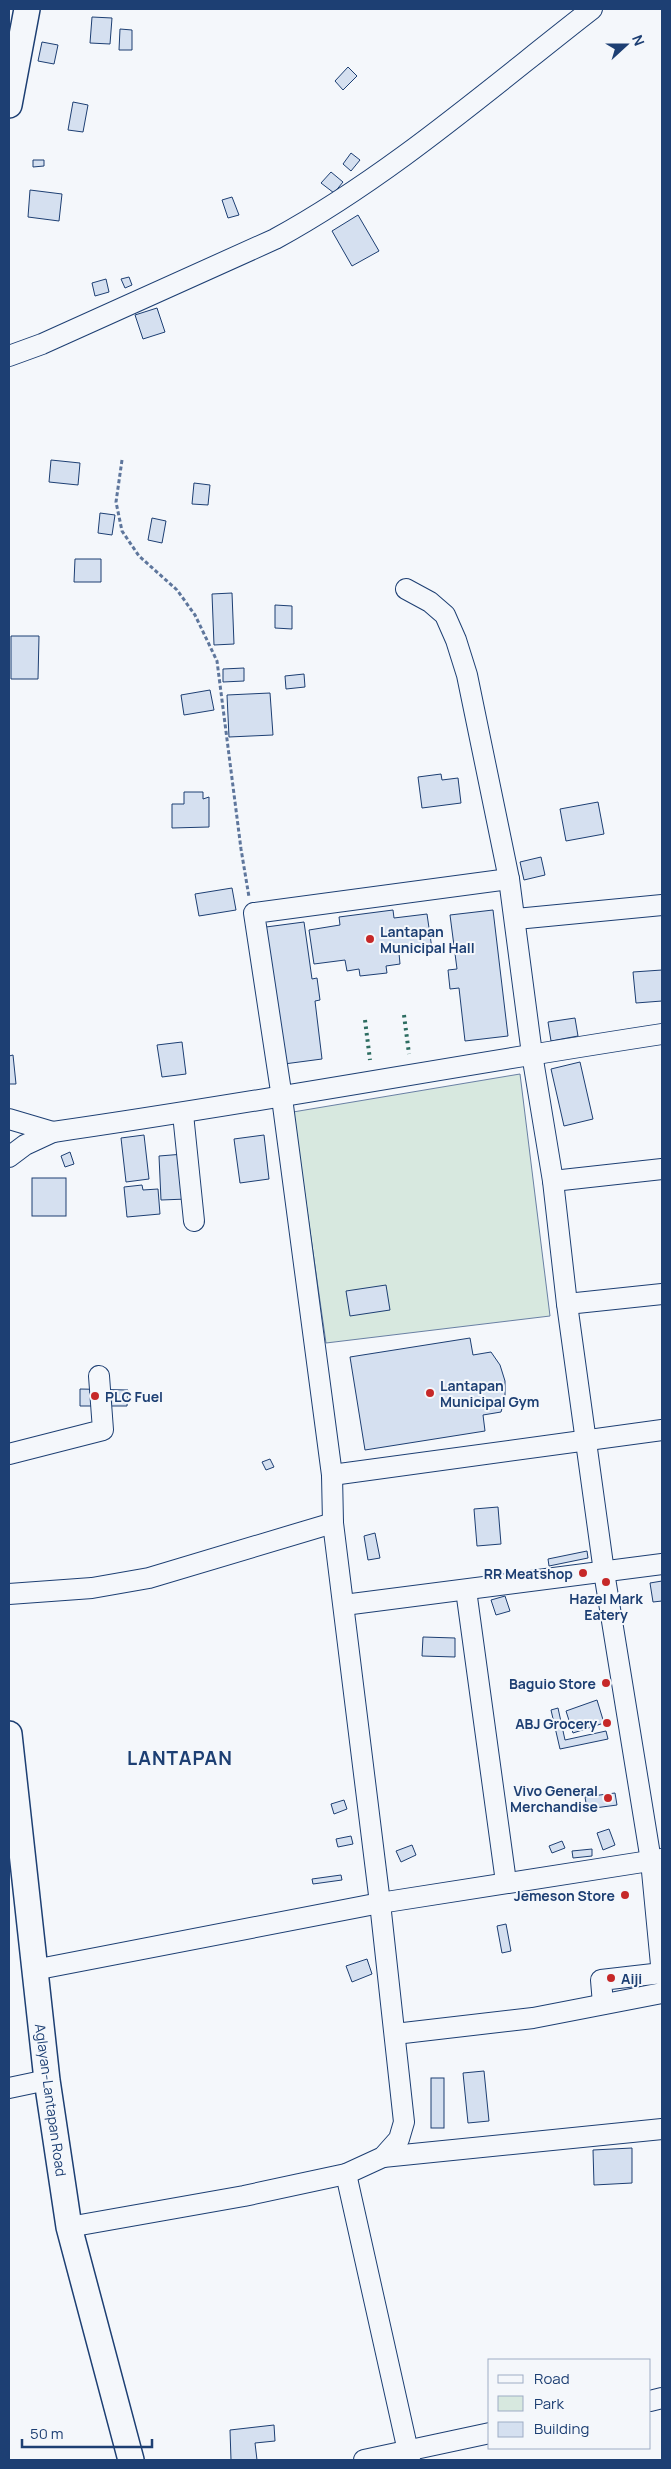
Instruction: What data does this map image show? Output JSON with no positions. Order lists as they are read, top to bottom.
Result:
{
  "streets": {
    "main road": ["Aglayan-Lantapan Road"]
  },
  "districts": ["LANTAPAN"],
  "places": [
    "Lantapan Municipal Hall",
    "Lantapan Municipal Gym",
    "PLC Fuel",
    "RR Meatshop",
    "Hazel Mark Eatery",
    "Baguio Store",
    "ABJ Grocery",
    "Vivo General Merchandise",
    "Jemeson Store",
    "Aiji"
  ],
  "legend": ["Road", "Park", "Building"],
  "scale_bar": "50 m",
  "north": "right"
}
